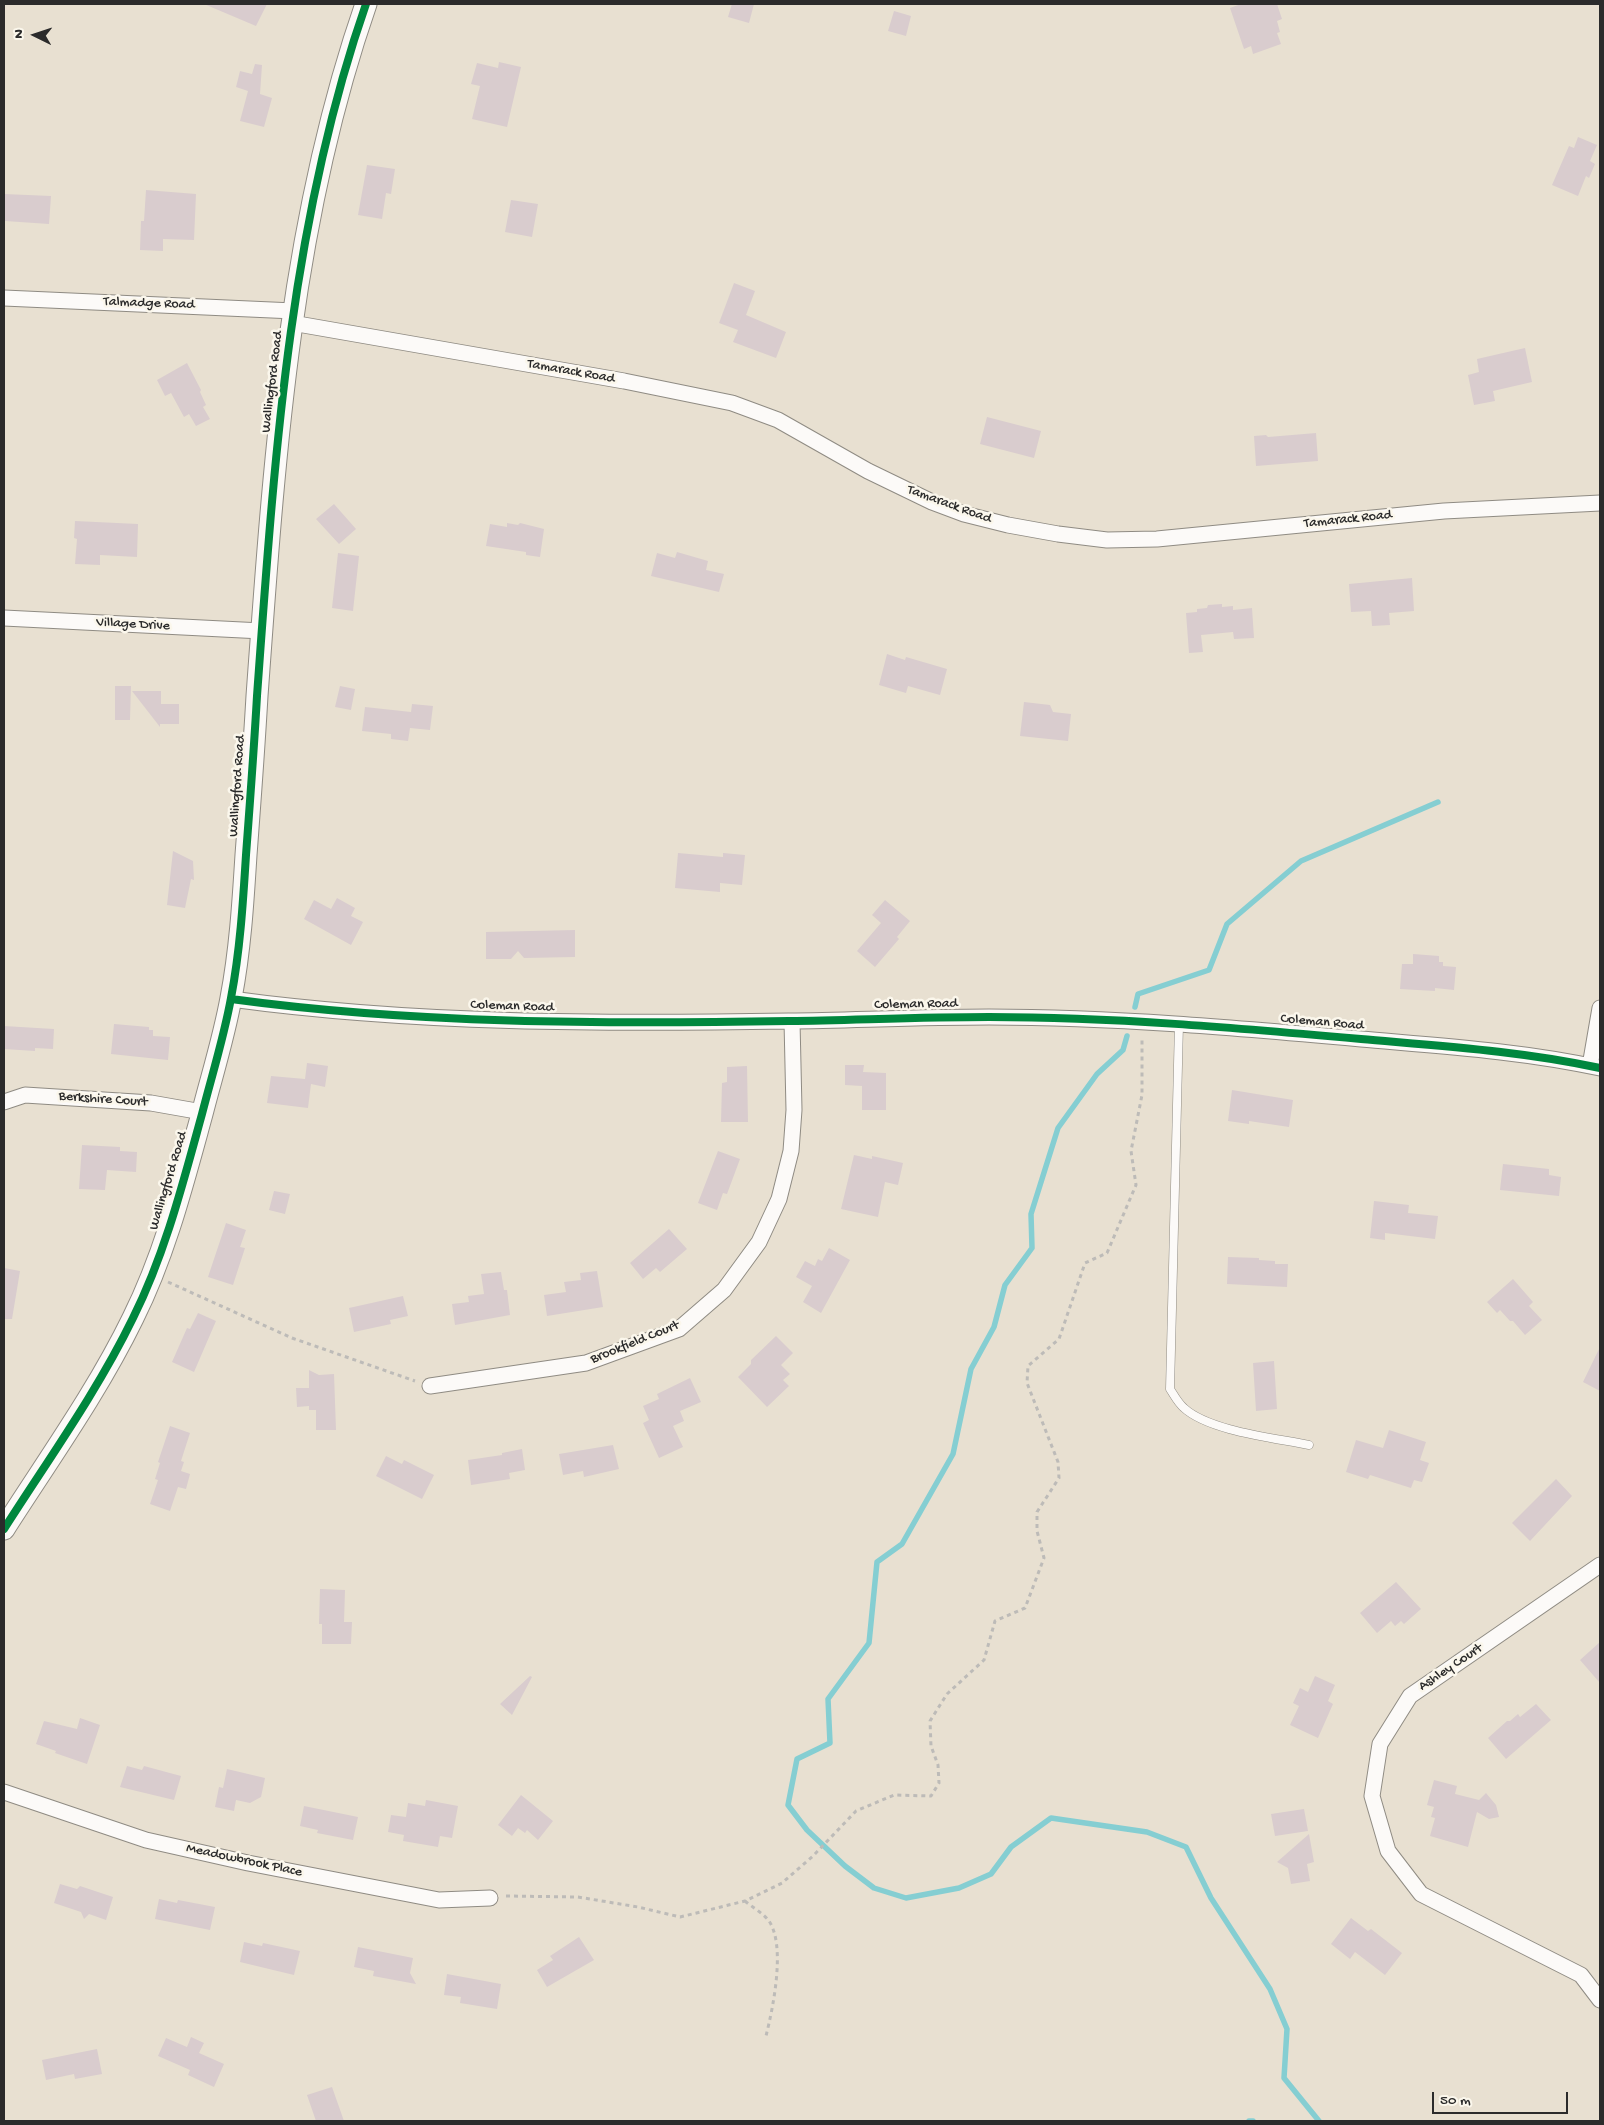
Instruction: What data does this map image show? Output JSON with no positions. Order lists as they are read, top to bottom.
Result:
{
  "streets": {
    "street": [
      "Talmadge Road",
      "Tamarack Road",
      "Wallingford Road",
      "Village Drive",
      "Coleman Road",
      "Berkshire Court",
      "Brookfield Court",
      "Ashley Court",
      "Meadowbrook Place"
    ]
  },
  "crossings": [
    ["Talmadge Road", "Tamarack Road"],
    ["Talmadge Road", "Wallingford Road"],
    ["Tamarack Road", "Wallingford Road"],
    ["Wallingford Road", "Village Drive"],
    ["Wallingford Road", "Coleman Road"],
    ["Wallingford Road", "Berkshire Court"],
    ["Coleman Road", "Brookfield Court"]
  ],
  "scale_bar": "50 m",
  "north": "left"
}
